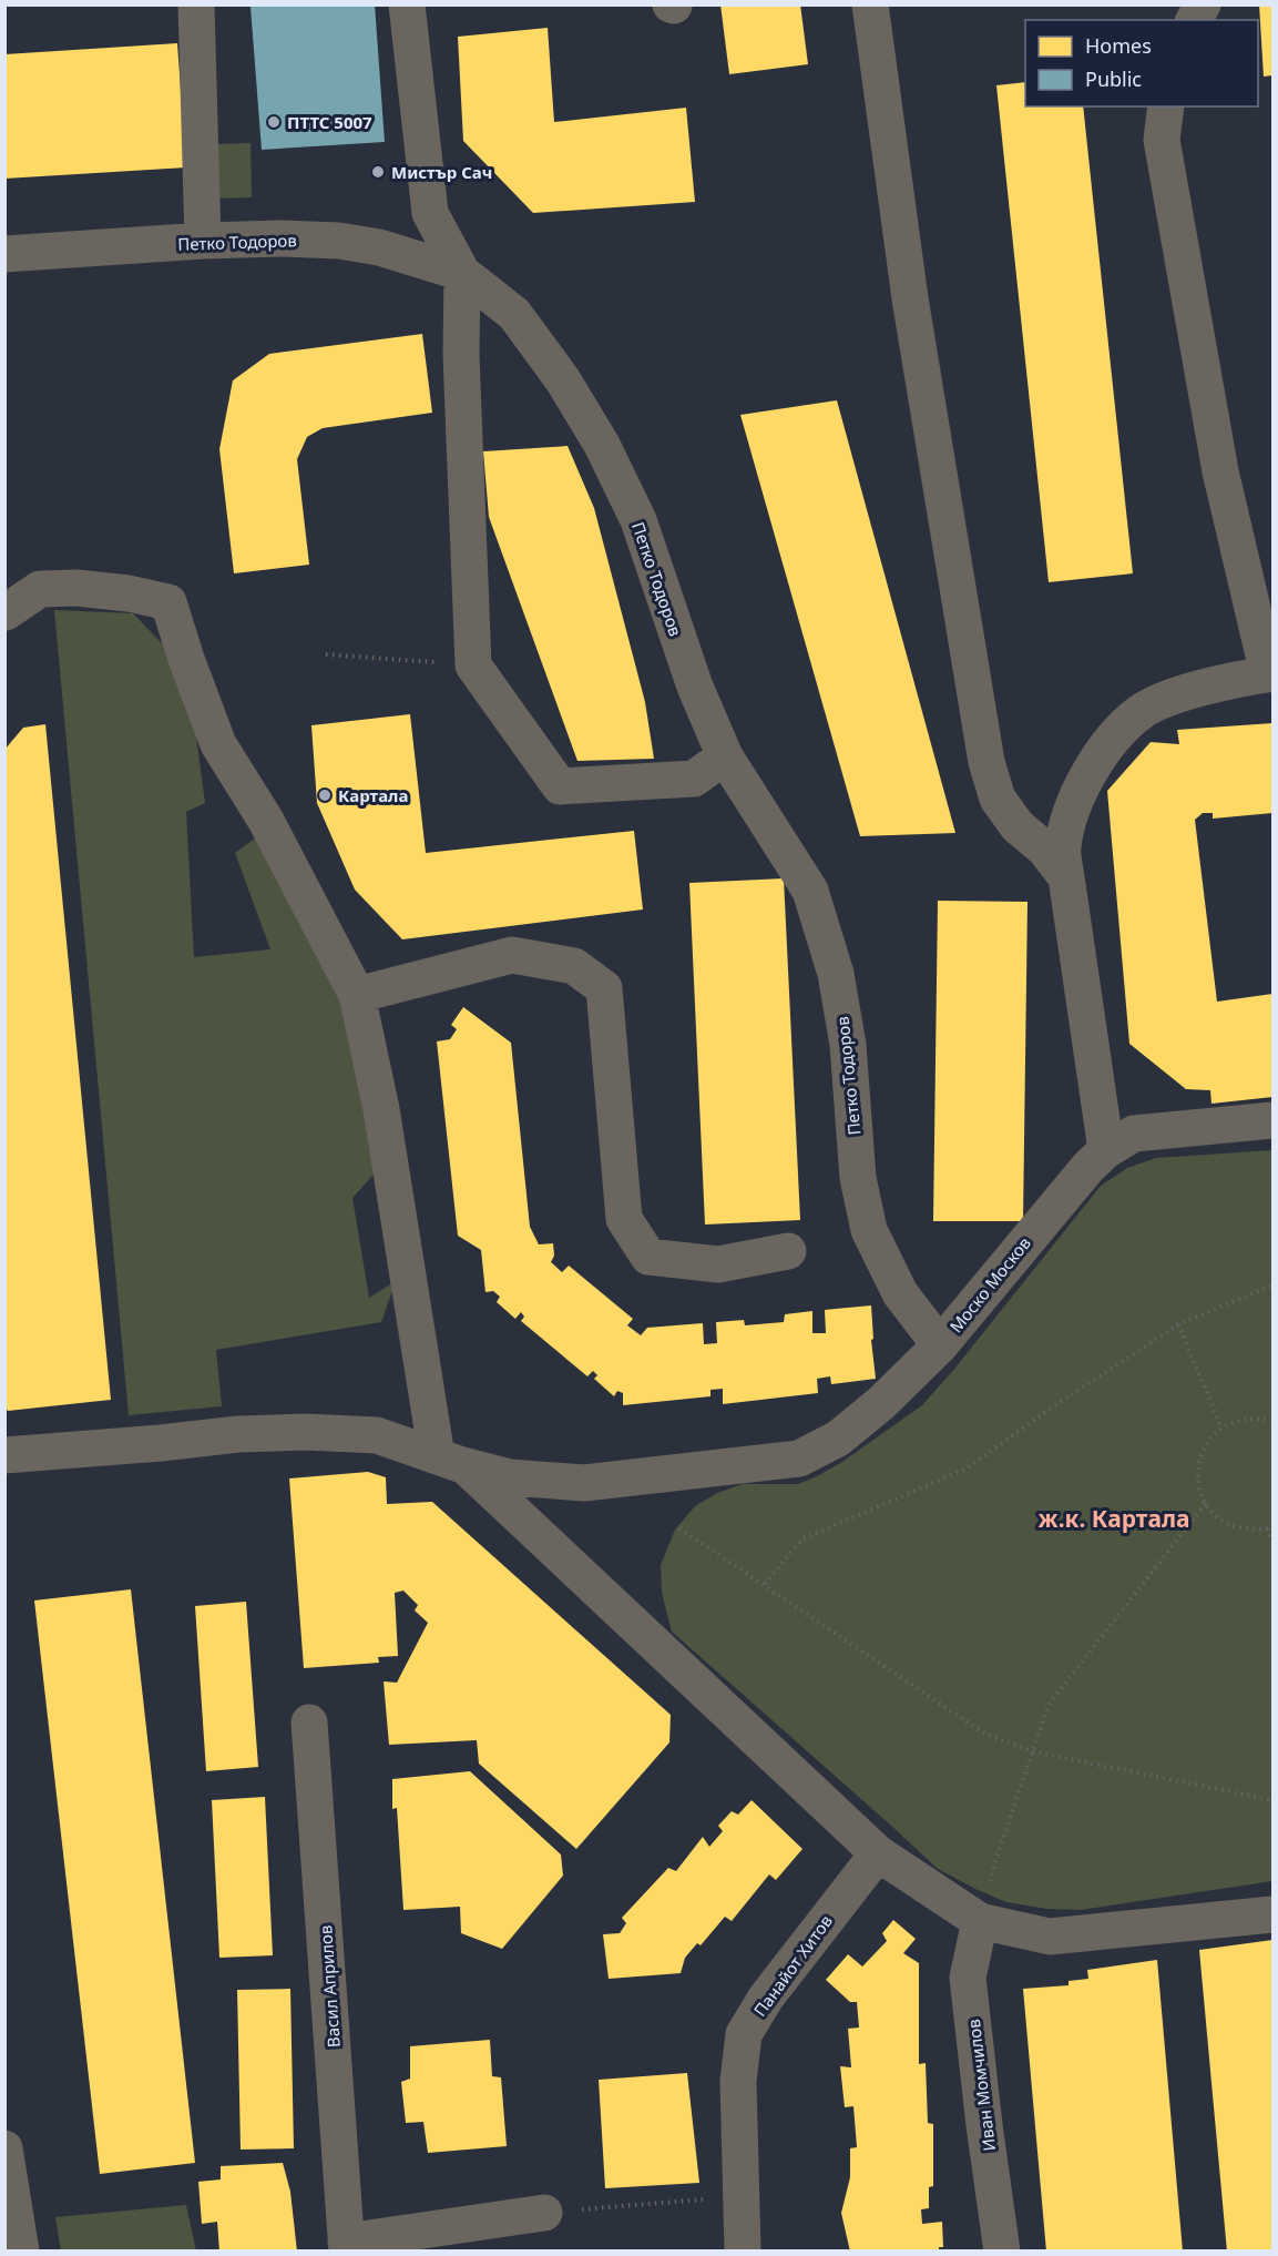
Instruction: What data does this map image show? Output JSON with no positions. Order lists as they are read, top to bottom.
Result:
{
  "streets": {
    "street": [
      "Петко Тодоров",
      "Моско Москов",
      "Панайот Хитов",
      "Васил Априлов",
      "Иван Момчилов"
    ]
  },
  "crossings": [
    ["Петко Тодоров", "Моско Москов"]
  ],
  "districts": ["ж.к. Картала"],
  "places": ["ПТТС 5007", "Мистър Сач", "Картала"],
  "legend": ["Homes", "Public"]
}
